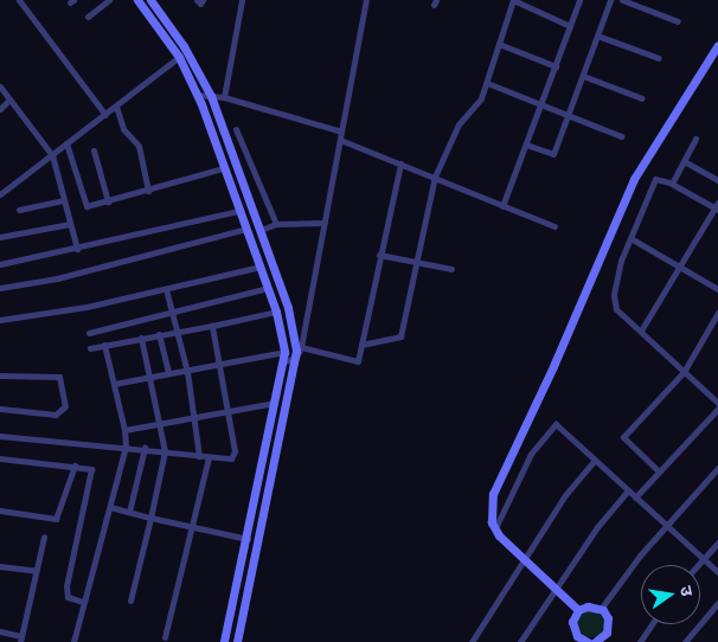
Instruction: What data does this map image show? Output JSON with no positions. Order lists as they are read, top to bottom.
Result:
{
  "north": "right"
}
